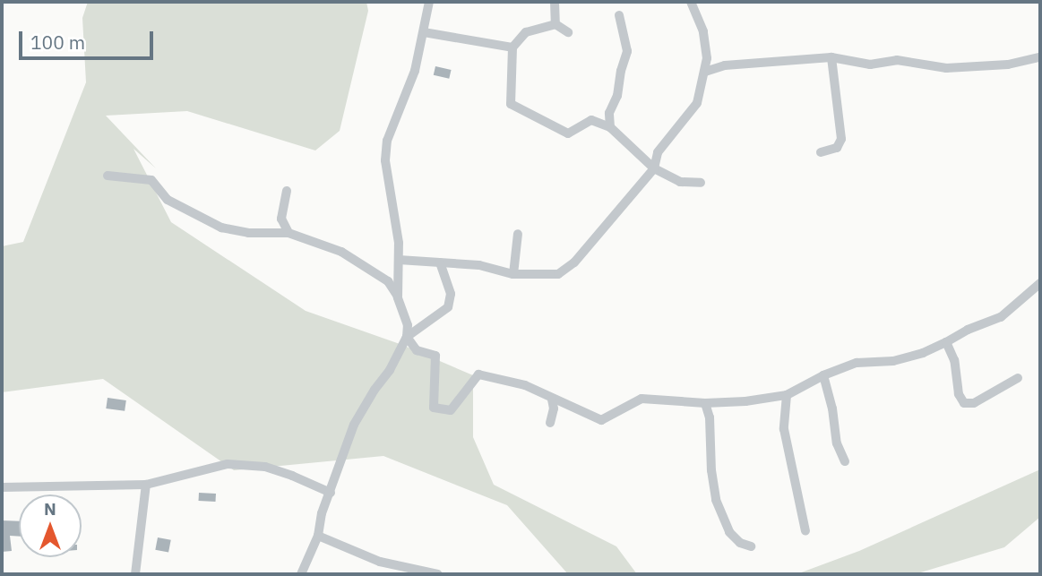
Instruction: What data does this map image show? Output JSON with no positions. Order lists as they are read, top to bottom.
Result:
{
  "scale_bar": "100 m",
  "north": "top"
}
